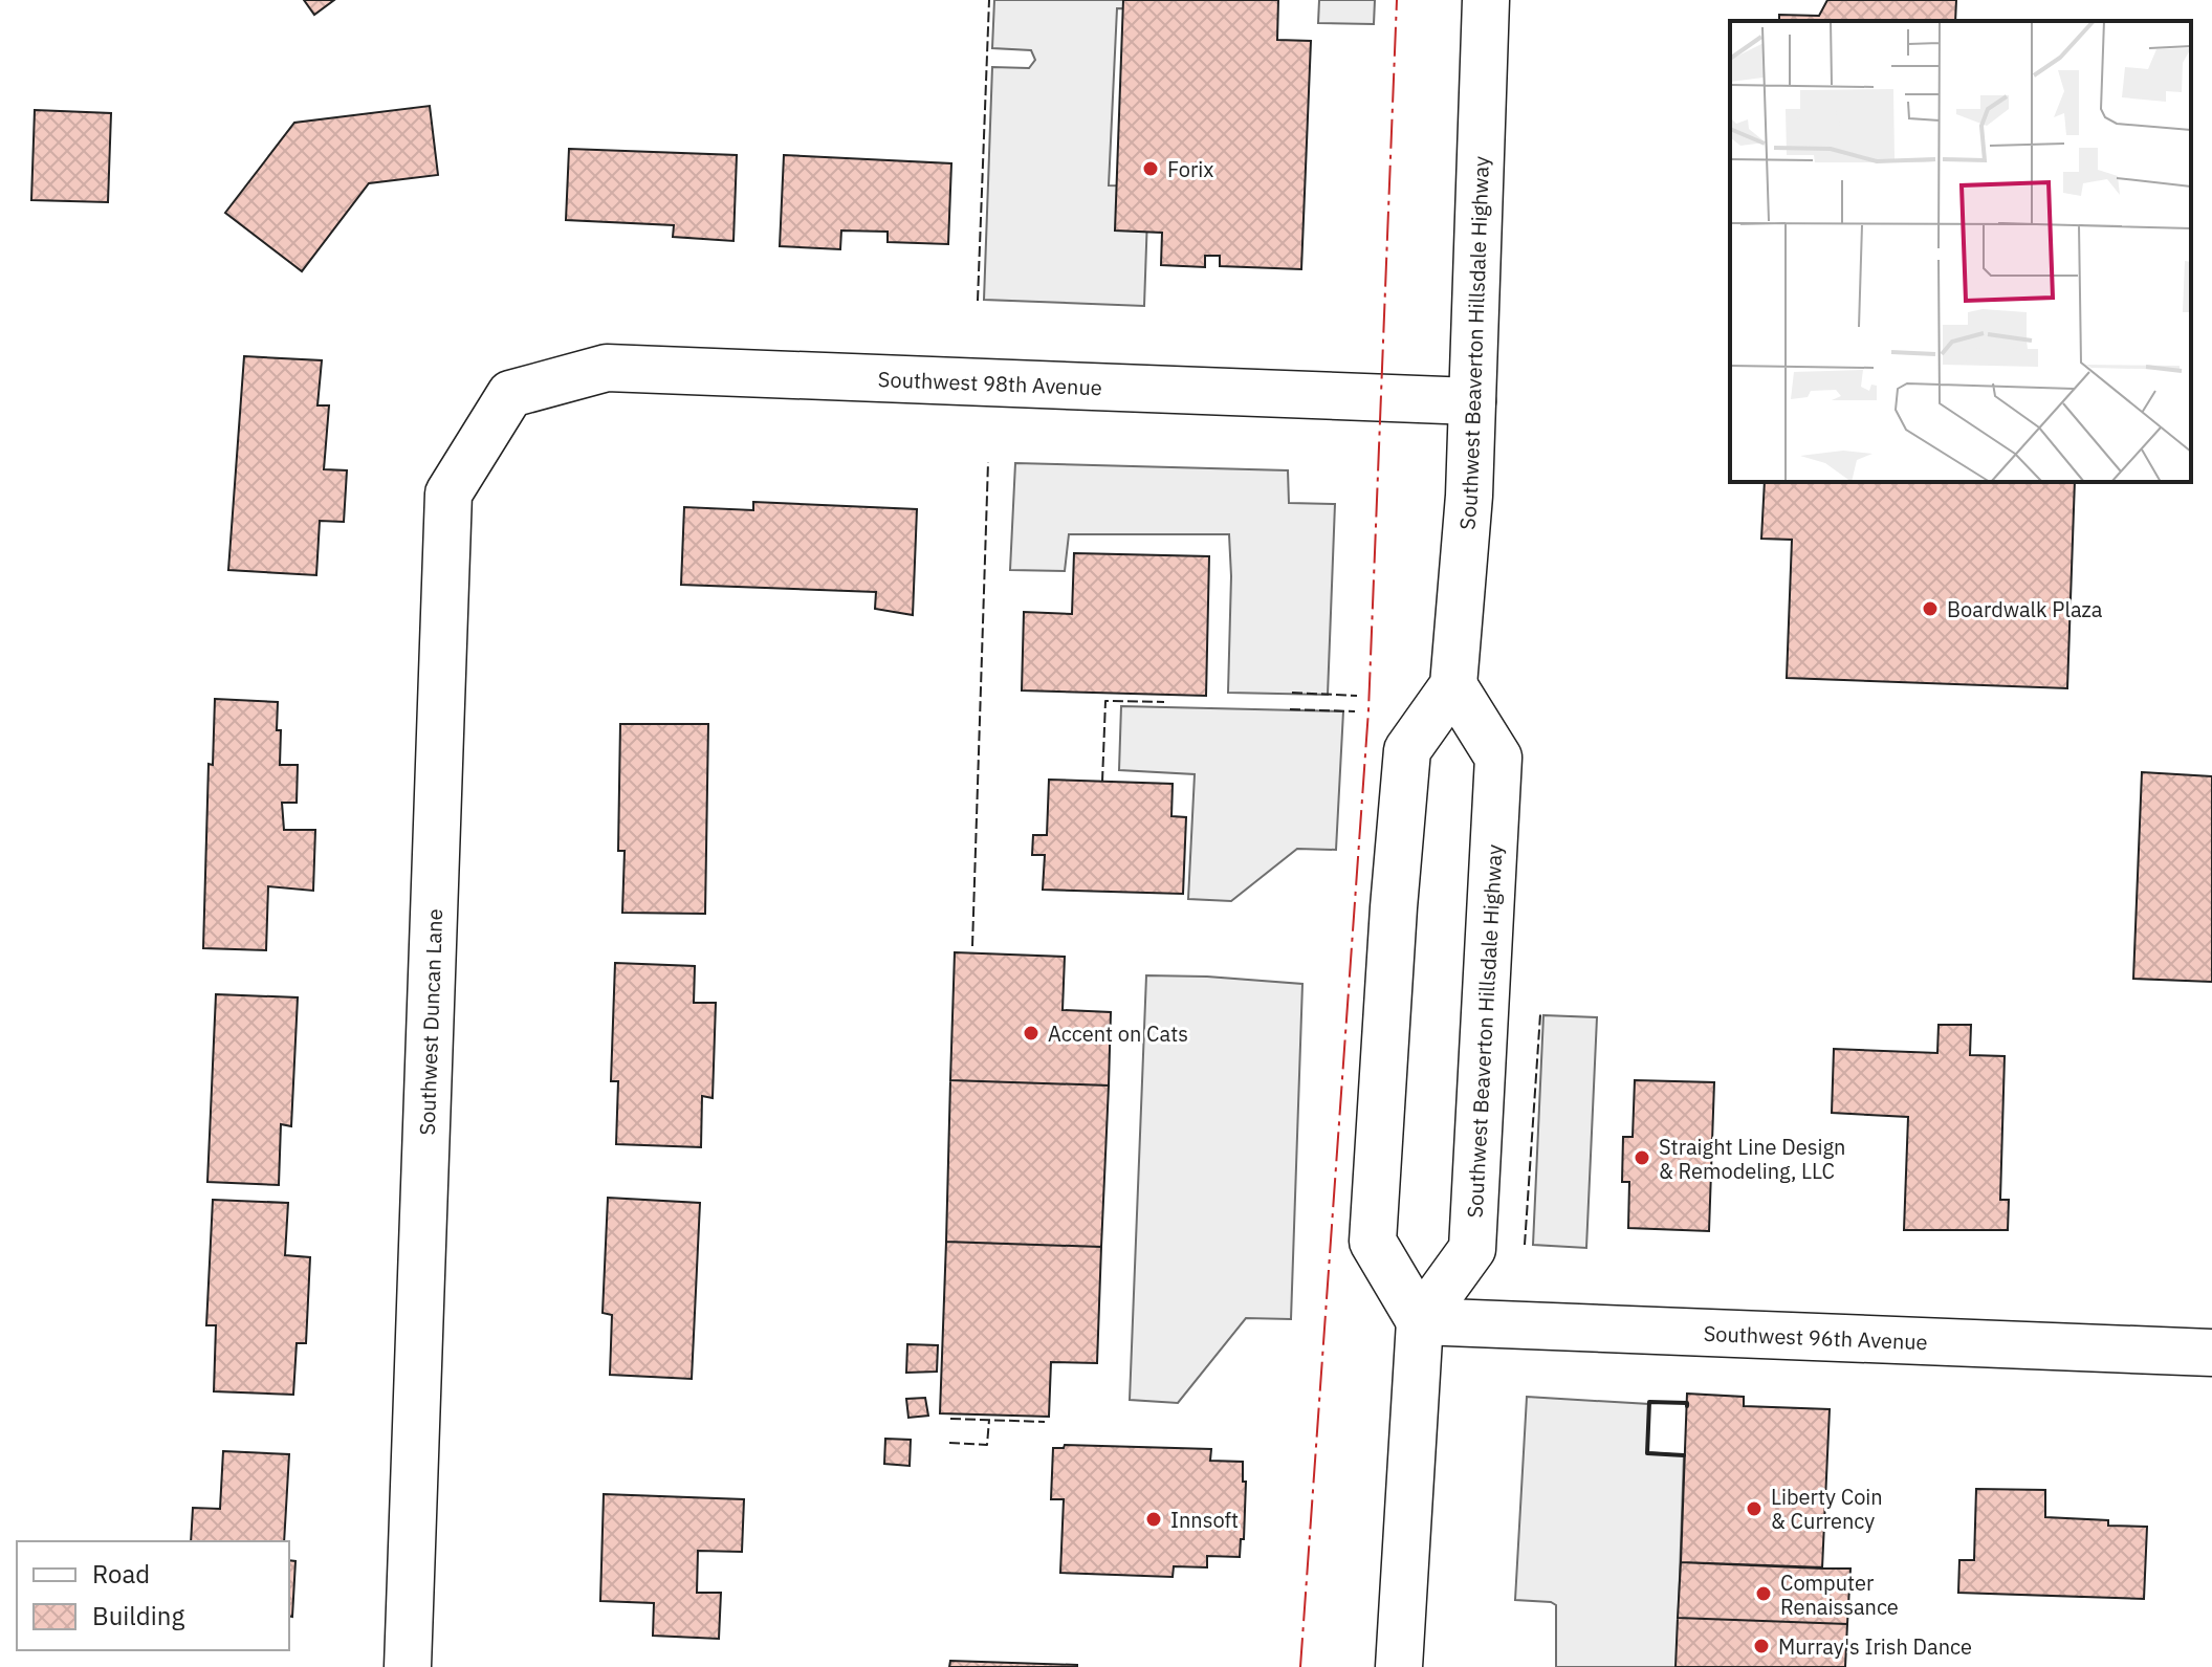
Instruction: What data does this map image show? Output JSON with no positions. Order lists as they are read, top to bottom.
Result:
{
  "streets": {
    "street": [
      "Southwest Beaverton Hillsdale Highway",
      "Southwest 98th Avenue",
      "Southwest Duncan Lane",
      "Southwest 96th Avenue"
    ]
  },
  "crossings": [
    ["Southwest Beaverton Hillsdale Highway", "Southwest 98th Avenue"],
    ["Southwest Beaverton Hillsdale Highway", "Southwest 96th Avenue"],
    ["Southwest 98th Avenue", "Southwest Duncan Lane"]
  ],
  "places": [
    "Forix",
    "Boardwalk Plaza",
    "Accent on Cats",
    "Straight Line Design & Remodeling, LLC",
    "Liberty Coin & Currency",
    "Innsoft",
    "Computer Renaissance",
    "Murray's Irish Dance"
  ],
  "legend": ["Road", "Building"]
}
